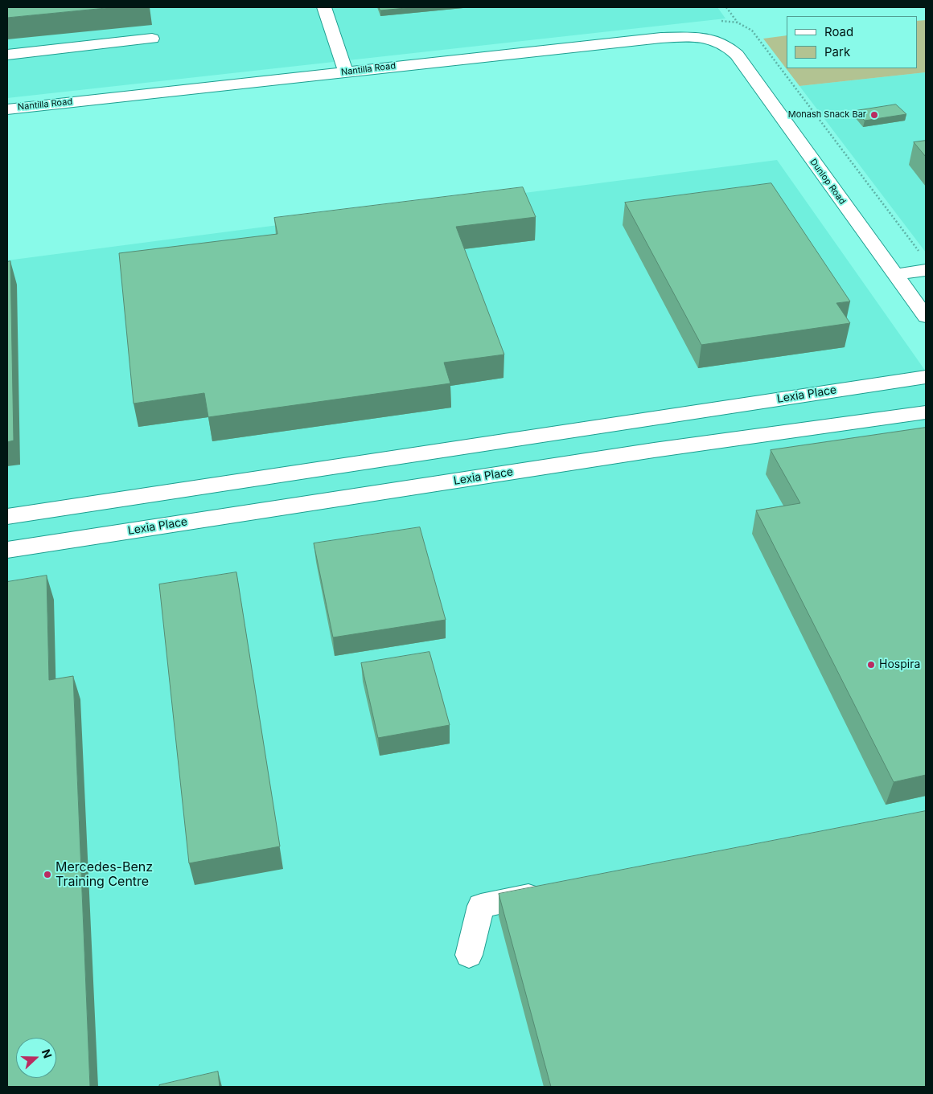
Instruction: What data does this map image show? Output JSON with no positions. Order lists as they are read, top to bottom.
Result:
{
  "streets": {
    "street": ["Nantilla Road", "Dunlop Road", "Lexia Place"]
  },
  "crossings": [
    ["Nantilla Road", "Dunlop Road"]
  ],
  "places": ["Monash Snack Bar", "Hospira", "Mercedes-Benz Training Centre"],
  "legend": ["Road", "Park"],
  "north": "right"
}
